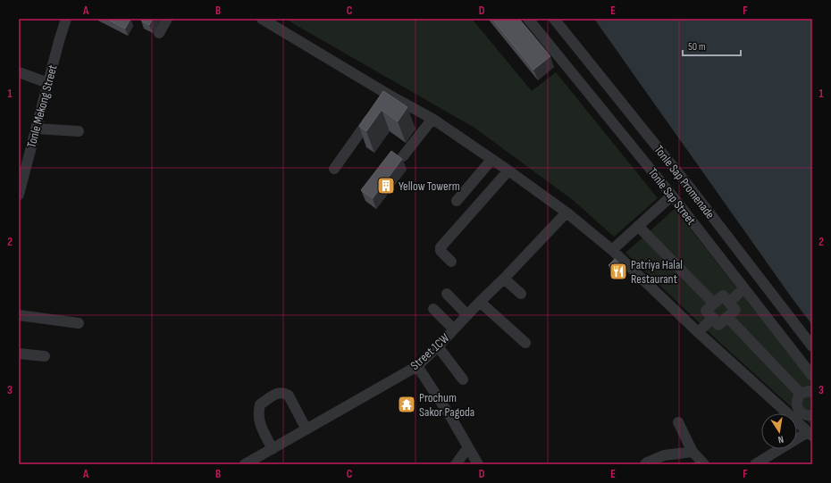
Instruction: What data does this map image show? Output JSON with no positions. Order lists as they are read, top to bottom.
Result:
{
  "streets": {
    "street": [
      "Tonle Mekong Street",
      "Tonle Sap Promenade",
      "Tonle Sap Street",
      "Street 1CW"
    ]
  },
  "places": {
    "building": ["Yellow Towerm"],
    "restaurant": ["Patriya Halal Restaurant"],
    "temple": ["Prochum Sakor Pagoda"]
  },
  "scale_bar": "50 m",
  "north": "bottom",
  "grid": {
    "columns": [
      "A",
      "B",
      "C",
      "D",
      "E",
      "F"
    ],
    "rows": ["1", "2", "3"]
  }
}
